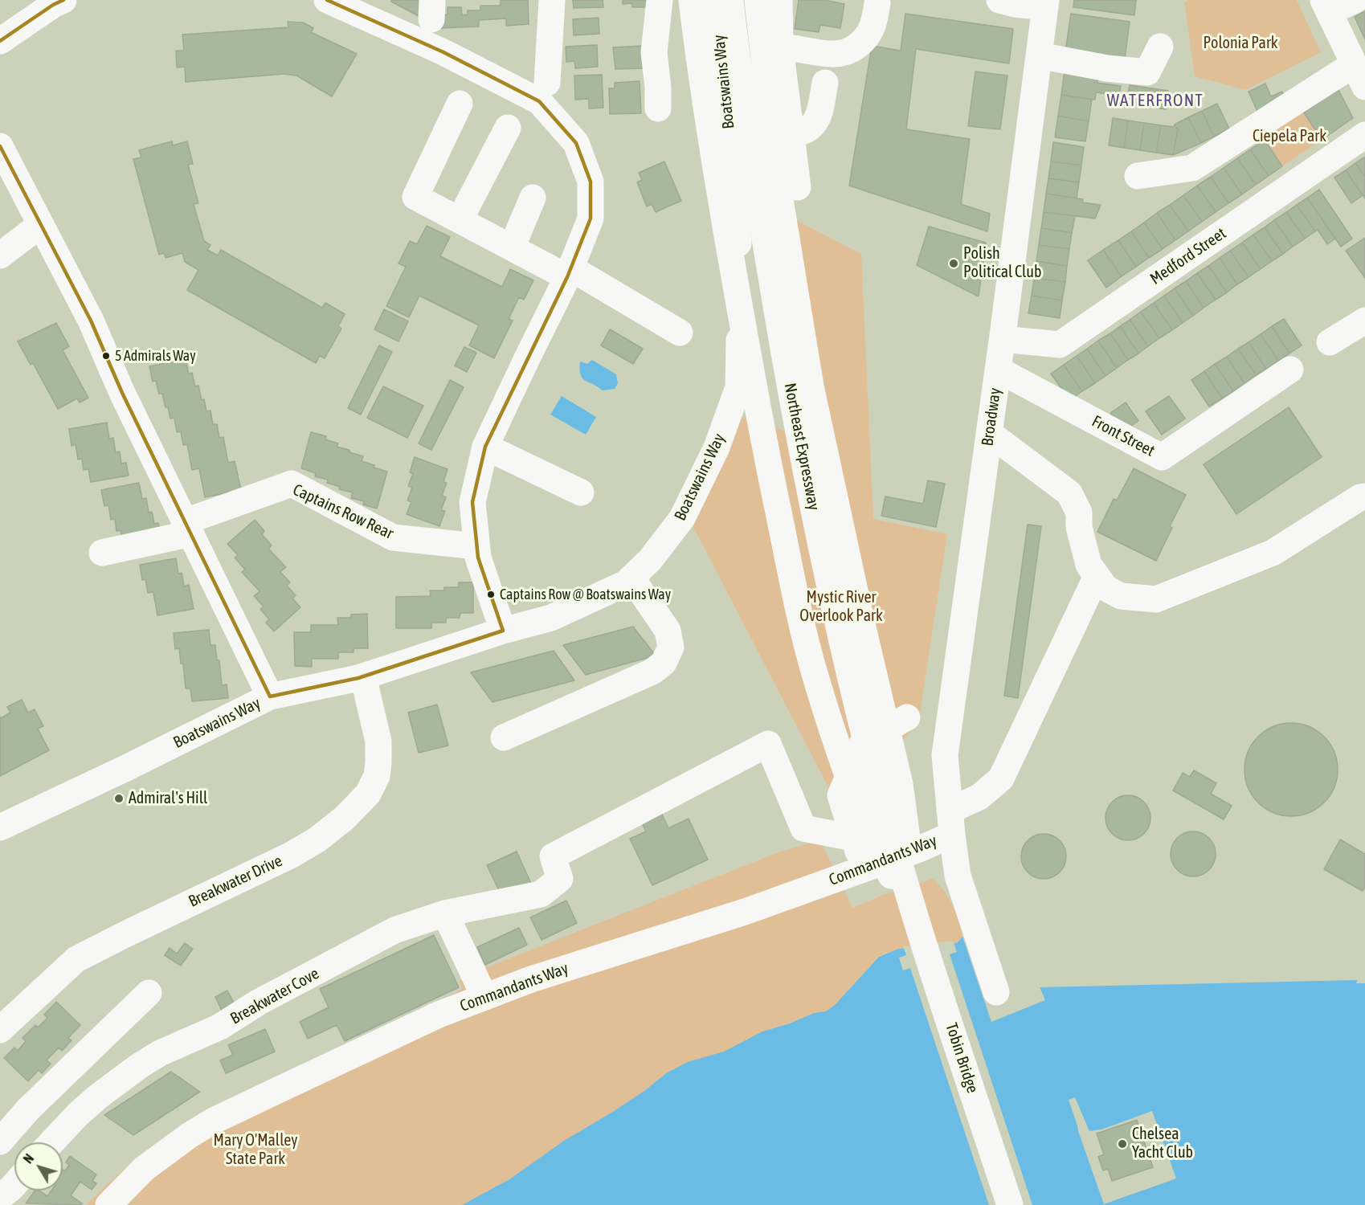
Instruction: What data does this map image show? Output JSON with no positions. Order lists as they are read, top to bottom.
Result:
{
  "streets": {
    "main road": [
      "Boatswains Way",
      "Medford Street",
      "Broadway",
      "Front Street",
      "Northeast Expressway",
      "Captains Row Rear",
      "Commandants Way",
      "Breakwater Drive",
      "Breakwater Cove",
      "Tobin Bridge"
    ]
  },
  "crossings": [
    ["Boatswains Way", "Breakwater Drive"],
    ["Medford Street", "Broadway"],
    ["Broadway", "Front Street"],
    ["Broadway", "Commandants Way"],
    ["Northeast Expressway", "Tobin Bridge"]
  ],
  "districts": ["WATERFRONT"],
  "parks": [
    "Polonia Park",
    "Ciepela Park",
    "Mystic River Overlook Park",
    "Mary O'Malley State Park"
  ],
  "places": [
    "Polish Political Club",
    "5 Admirals Way",
    "Captains Row @ Boatswains Way",
    "Admiral's Hill",
    "Chelsea Yacht Club"
  ],
  "north": "top left"
}
